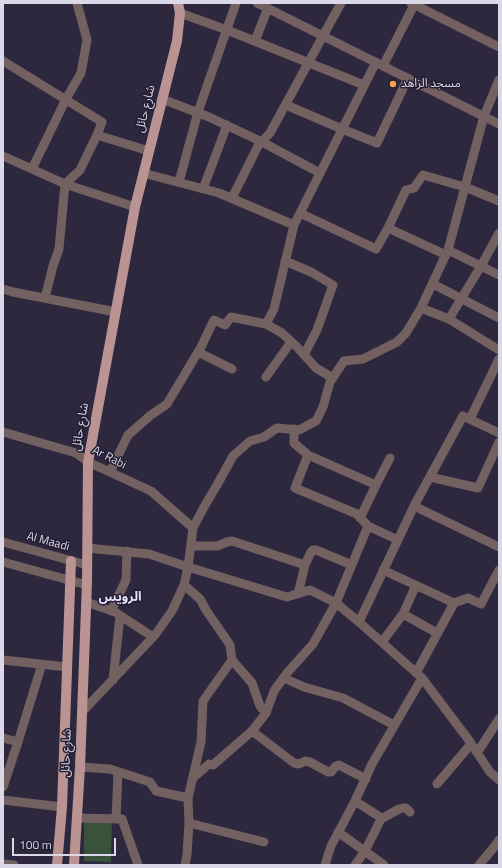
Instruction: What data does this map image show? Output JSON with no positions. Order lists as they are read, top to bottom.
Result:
{
  "streets": {
    "main road": ["شارع حائل"],
    "street": ["Ar Rabi", "Al Maadi"]
  },
  "crossings": [
    ["شارع حائل", "Ar Rabi"],
    ["شارع حائل", "Al Maadi"]
  ],
  "districts": ["الرويس"],
  "places": ["مسجد الزاهد"],
  "scale_bar": "100 m"
}
